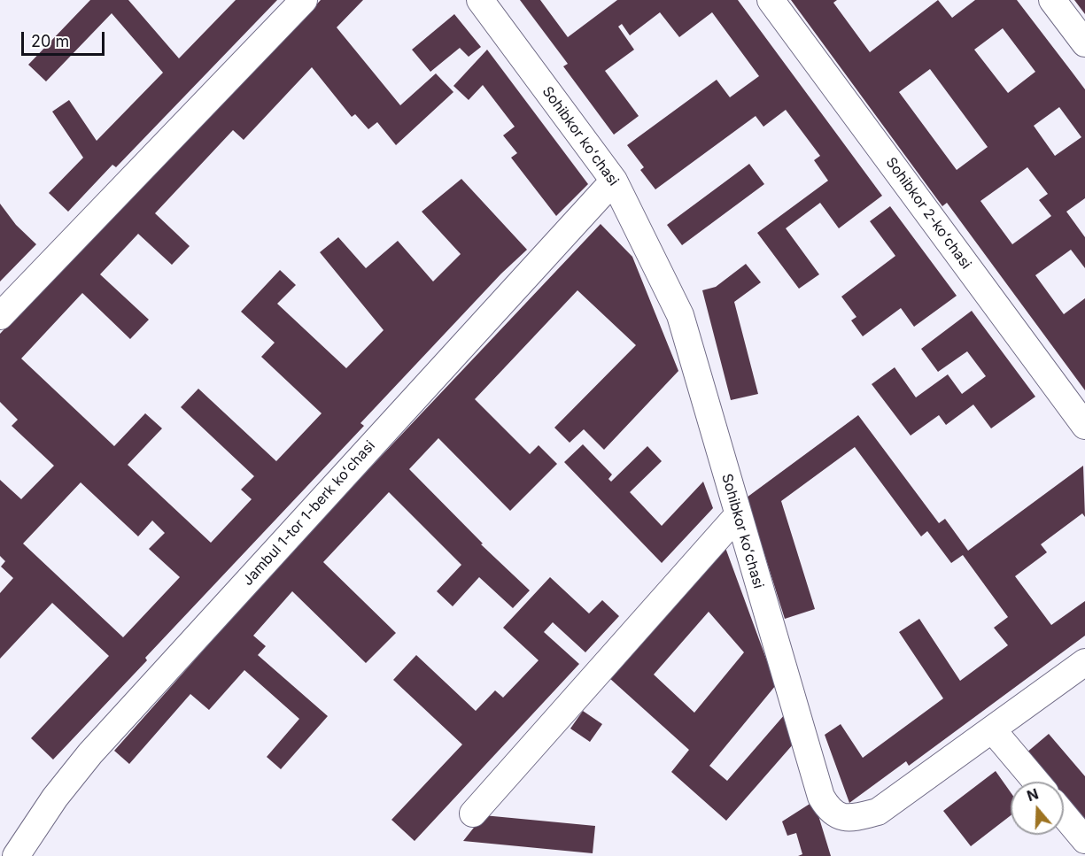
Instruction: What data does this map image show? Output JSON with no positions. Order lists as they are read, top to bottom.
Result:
{
  "streets": {
    "street": ["Sohibkor koʻchasi", "Sohibkor 2-koʻchasi", "Jambul 1-tor 1-berk koʻchasi"]
  },
  "crossings": [
    ["Sohibkor koʻchasi", "Jambul 1-tor 1-berk koʻchasi"]
  ],
  "scale_bar": "20 m",
  "north": "top"
}
